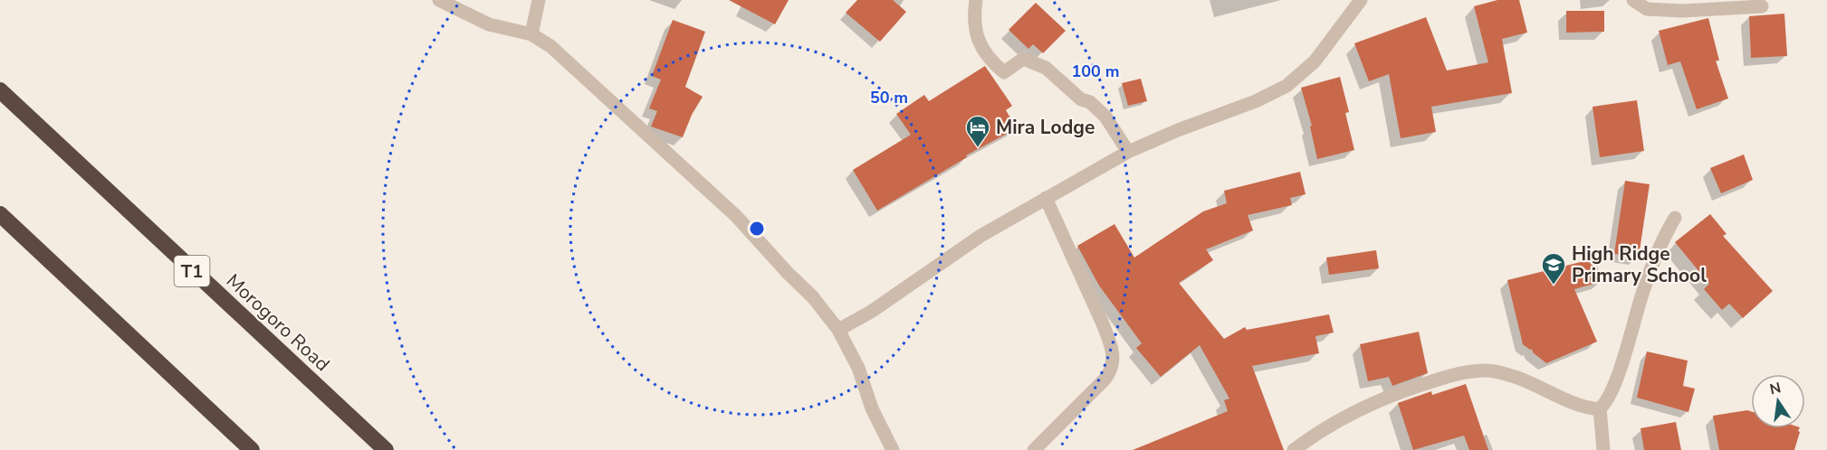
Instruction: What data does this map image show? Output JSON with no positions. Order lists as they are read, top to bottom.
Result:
{
  "streets": {
    "highway": ["T1", "Morogoro Road"]
  },
  "places": {
    "hotel": ["Mira Lodge"],
    "school or university": ["High Ridge Primary School"]
  },
  "north": "top",
  "rings": ["100 m", "50 m"]
}
